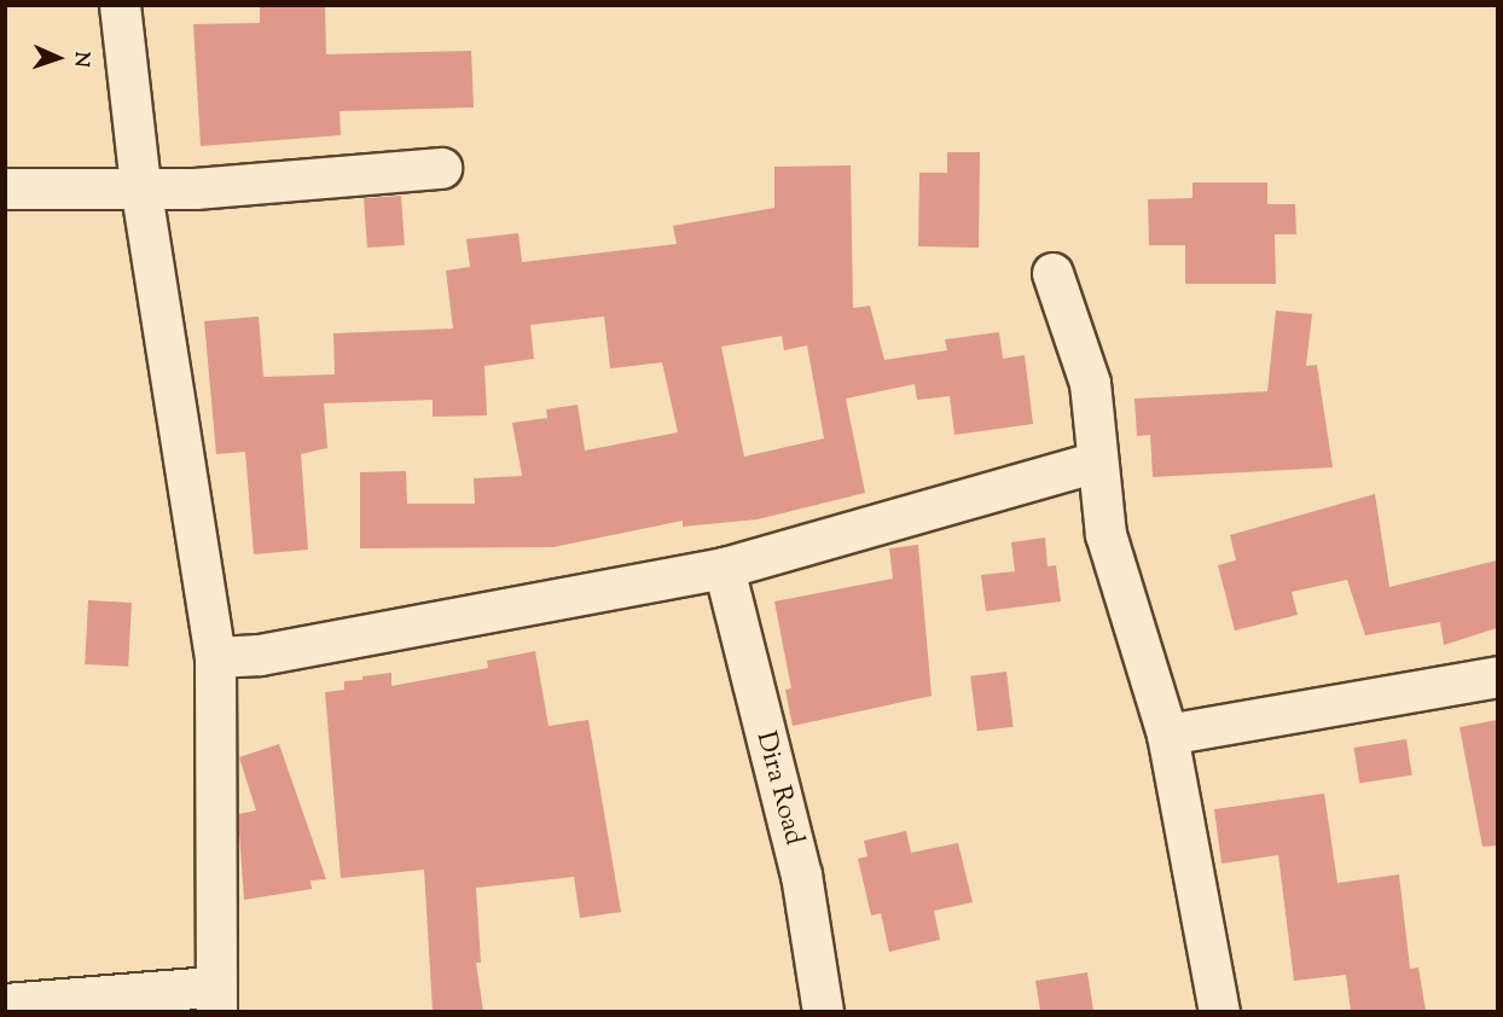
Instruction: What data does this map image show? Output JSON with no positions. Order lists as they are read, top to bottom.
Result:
{
  "streets": {
    "street": ["Dira Road"]
  },
  "north": "right"
}
